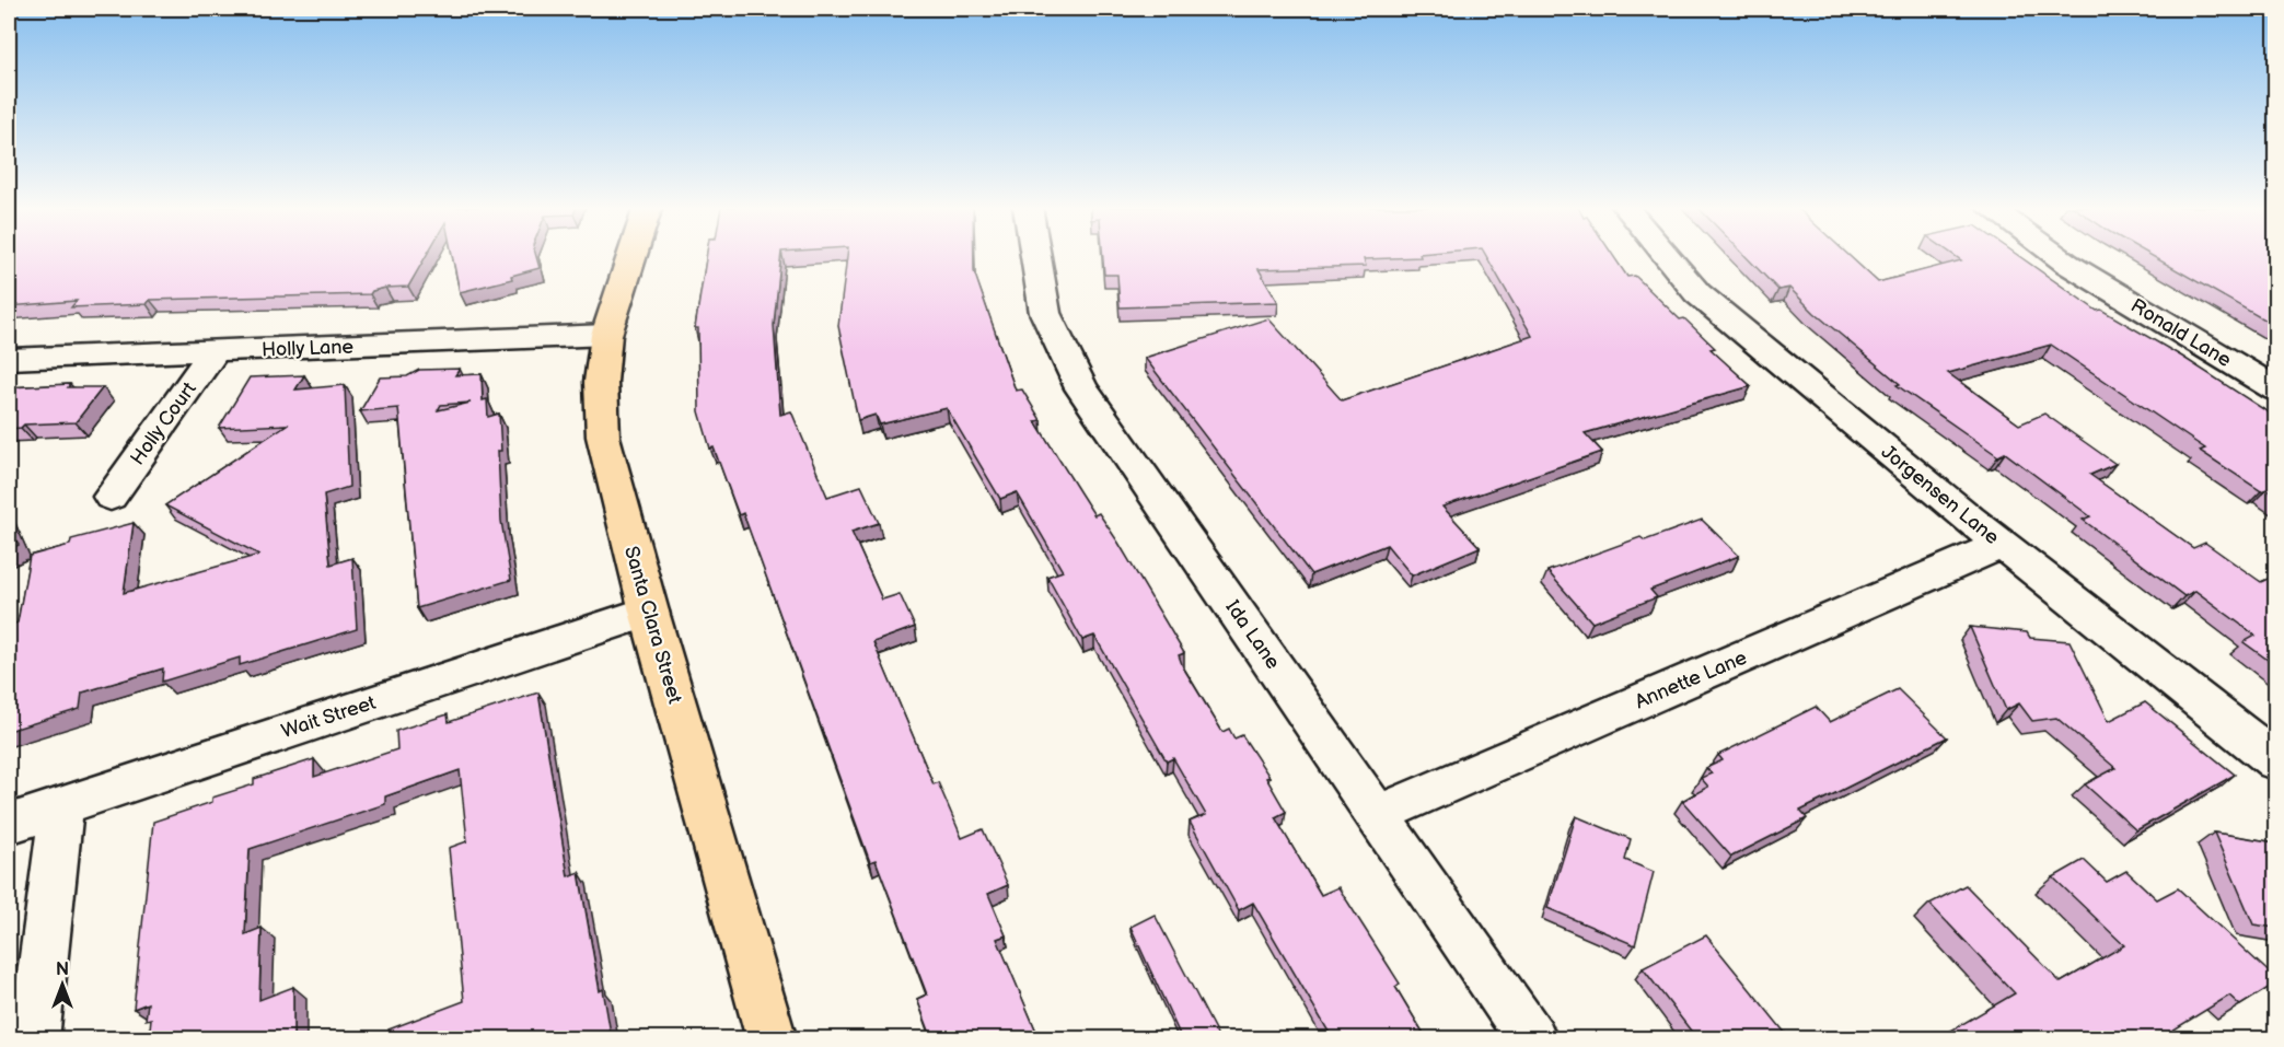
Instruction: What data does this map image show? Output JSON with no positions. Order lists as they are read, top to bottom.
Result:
{
  "streets": {
    "main road": ["Santa Clara Street"],
    "street": [
      "Ronald Lane",
      "Holly Lane",
      "Holly Court",
      "Jorgensen Lane",
      "Ida Lane",
      "Annette Lane",
      "Wait Street"
    ]
  },
  "crossings": [
    ["Holly Lane", "Holly Court"],
    ["Holly Lane", "Santa Clara Street"],
    ["Jorgensen Lane", "Annette Lane"],
    ["Santa Clara Street", "Wait Street"],
    ["Ida Lane", "Annette Lane"]
  ],
  "north": "top"
}
